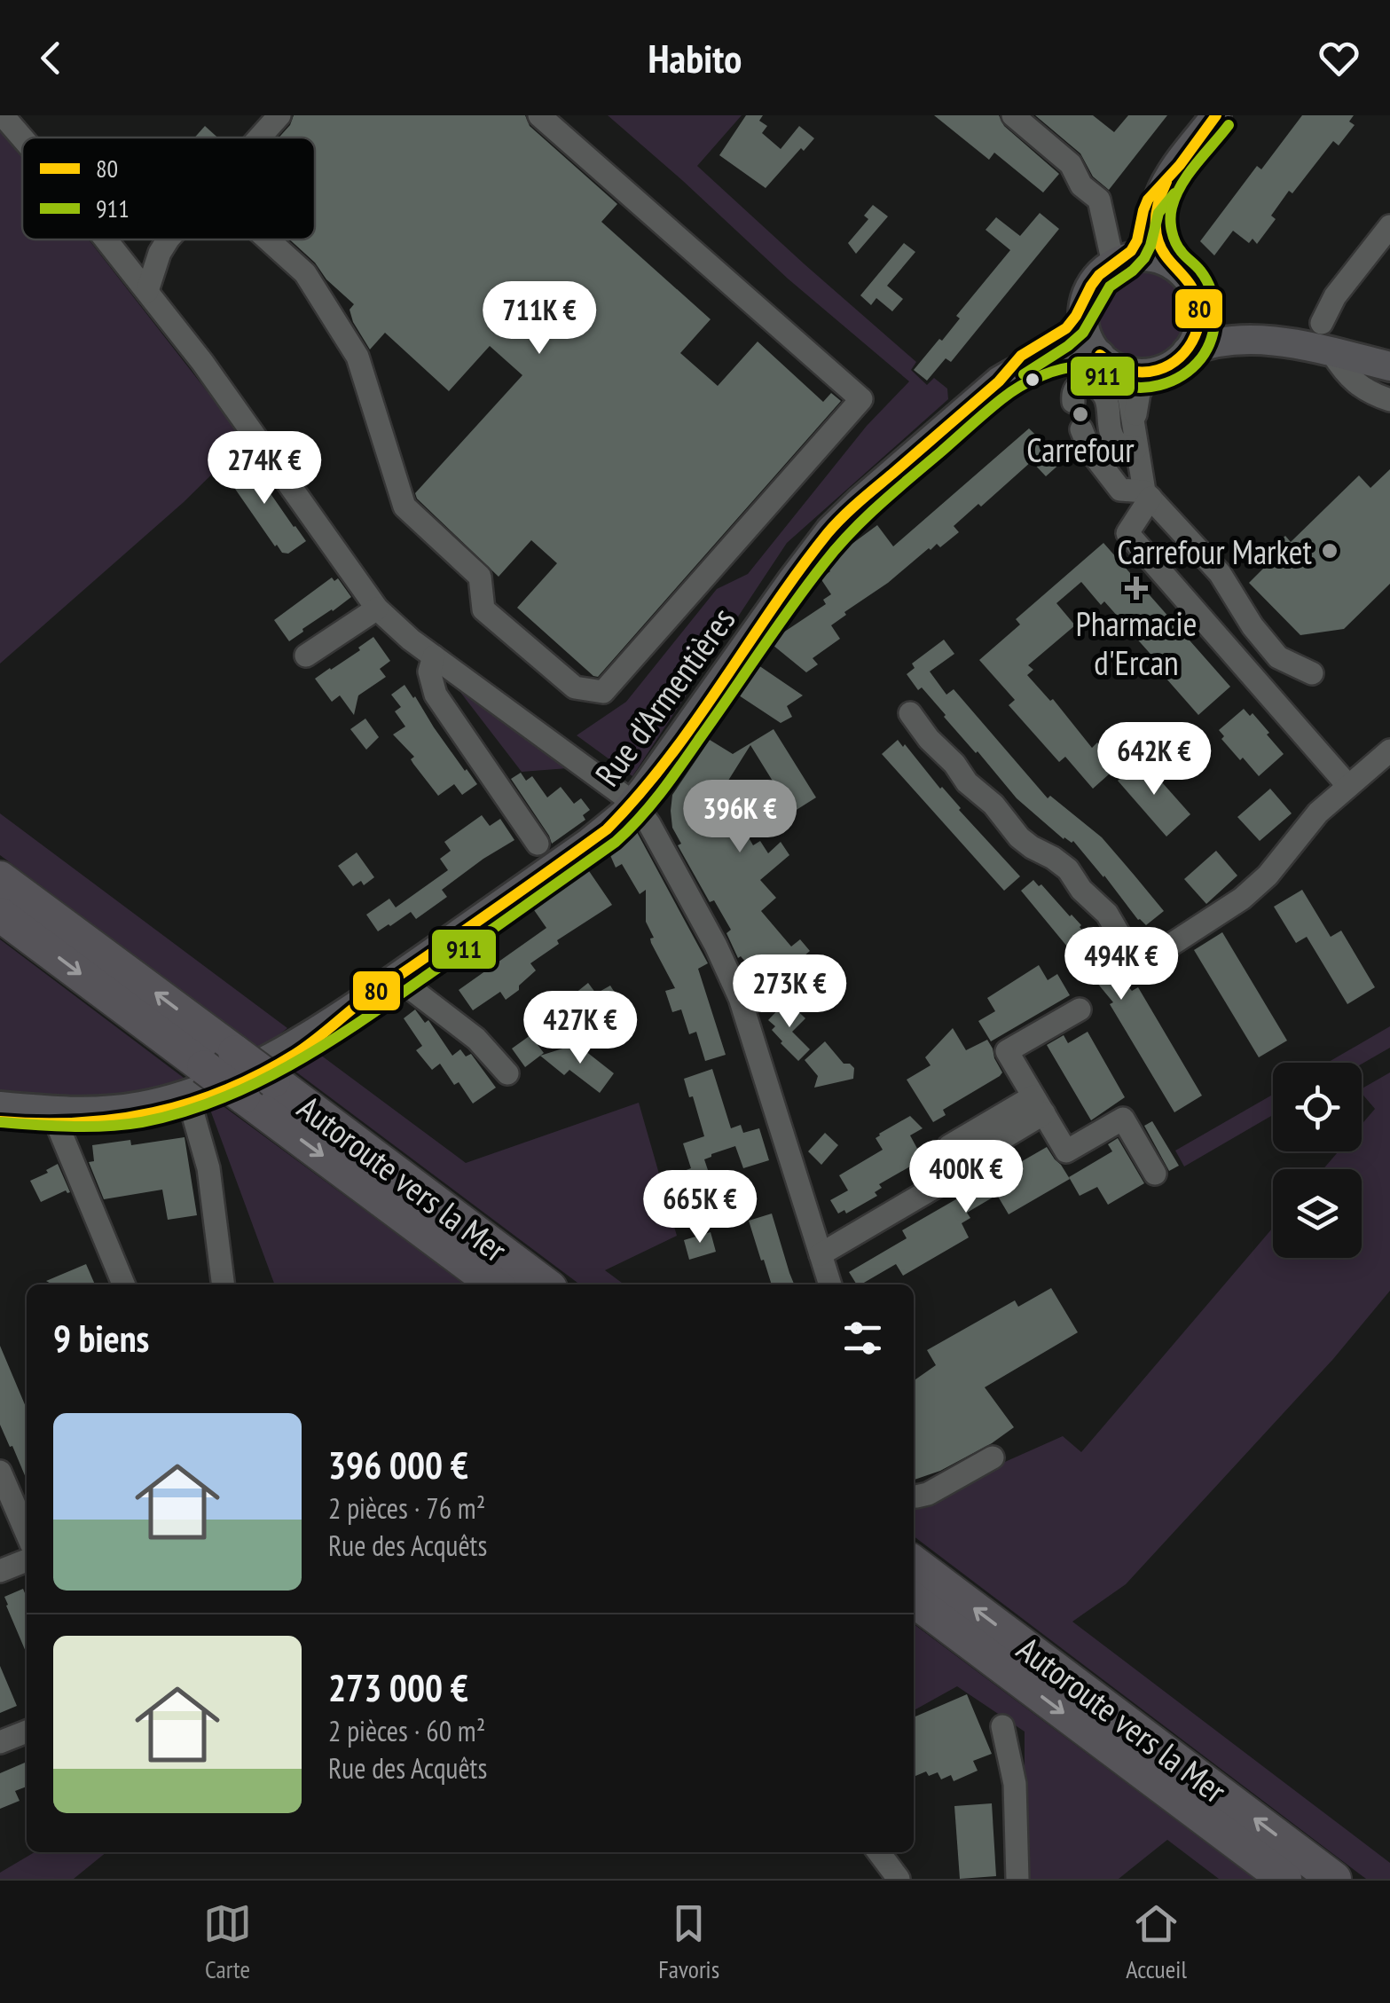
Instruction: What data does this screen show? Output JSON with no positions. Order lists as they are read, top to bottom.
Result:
{
  "streets": {
    "highway": ["Autoroute vers la Mer"],
    "main road": ["Rue d'Armentières"]
  },
  "places": {
    "other": ["Carrefour", "Carrefour Market"],
    "health": ["Pharmacie d'Ercan"]
  },
  "lines": ["transit line 80", "transit line 911"],
  "legend": ["80", "911"],
  "page": {
    "header": "Habito",
    "price": [
      "711K €",
      "274K €",
      "642K €",
      "396K €",
      "494K €",
      "273K €",
      "427K €",
      "400K €",
      "665K €"
    ],
    "heading": "9 biens",
    "list": [
      {
        "name": "396 000 €",
        "note": "2 pièces · 76 m² · Rue des Acquêts"
      },
      {
        "name": "273 000 €",
        "note": "2 pièces · 60 m² · Rue des Acquêts"
      }
    ],
    "tabs": ["Carte", "Favoris", "Accueil"]
  }
}
